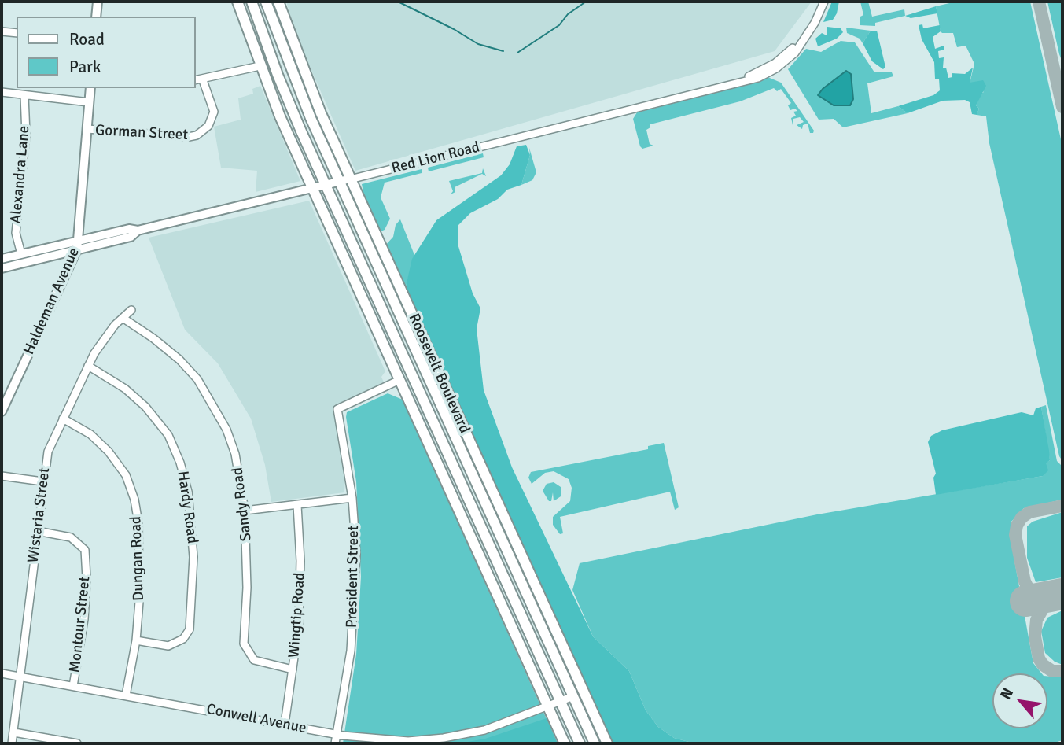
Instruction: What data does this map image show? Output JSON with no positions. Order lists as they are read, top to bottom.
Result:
{
  "streets": {
    "highway": ["Roosevelt Boulevard"],
    "main road": ["Red Lion Road", "Haldeman Avenue"],
    "street": [
      "Gorman Street",
      "Alexandra Lane",
      "Sandy Road",
      "Hardy Road",
      "Wistaria Street",
      "Dungan Road",
      "President Street",
      "Wingtip Road",
      "Montour Street",
      "Conwell Avenue"
    ]
  },
  "crossings": [
    ["Gorman Street", "Haldeman Avenue"],
    ["Red Lion Road", "Alexandra Lane"],
    ["Red Lion Road", "Haldeman Avenue"],
    ["Red Lion Road", "Roosevelt Boulevard"],
    ["Roosevelt Boulevard", "Conwell Avenue"],
    ["Sandy Road", "Wistaria Street"],
    ["Sandy Road", "Wingtip Road"],
    ["Hardy Road", "Wistaria Street"],
    ["Hardy Road", "Dungan Road"],
    ["Wistaria Street", "Dungan Road"],
    ["Wistaria Street", "Montour Street"],
    ["Wistaria Street", "Conwell Avenue"],
    ["Dungan Road", "Conwell Avenue"],
    ["President Street", "Conwell Avenue"],
    ["Wingtip Road", "Conwell Avenue"],
    ["Montour Street", "Conwell Avenue"]
  ],
  "legend": ["Road", "Park"],
  "north": "top left"
}
